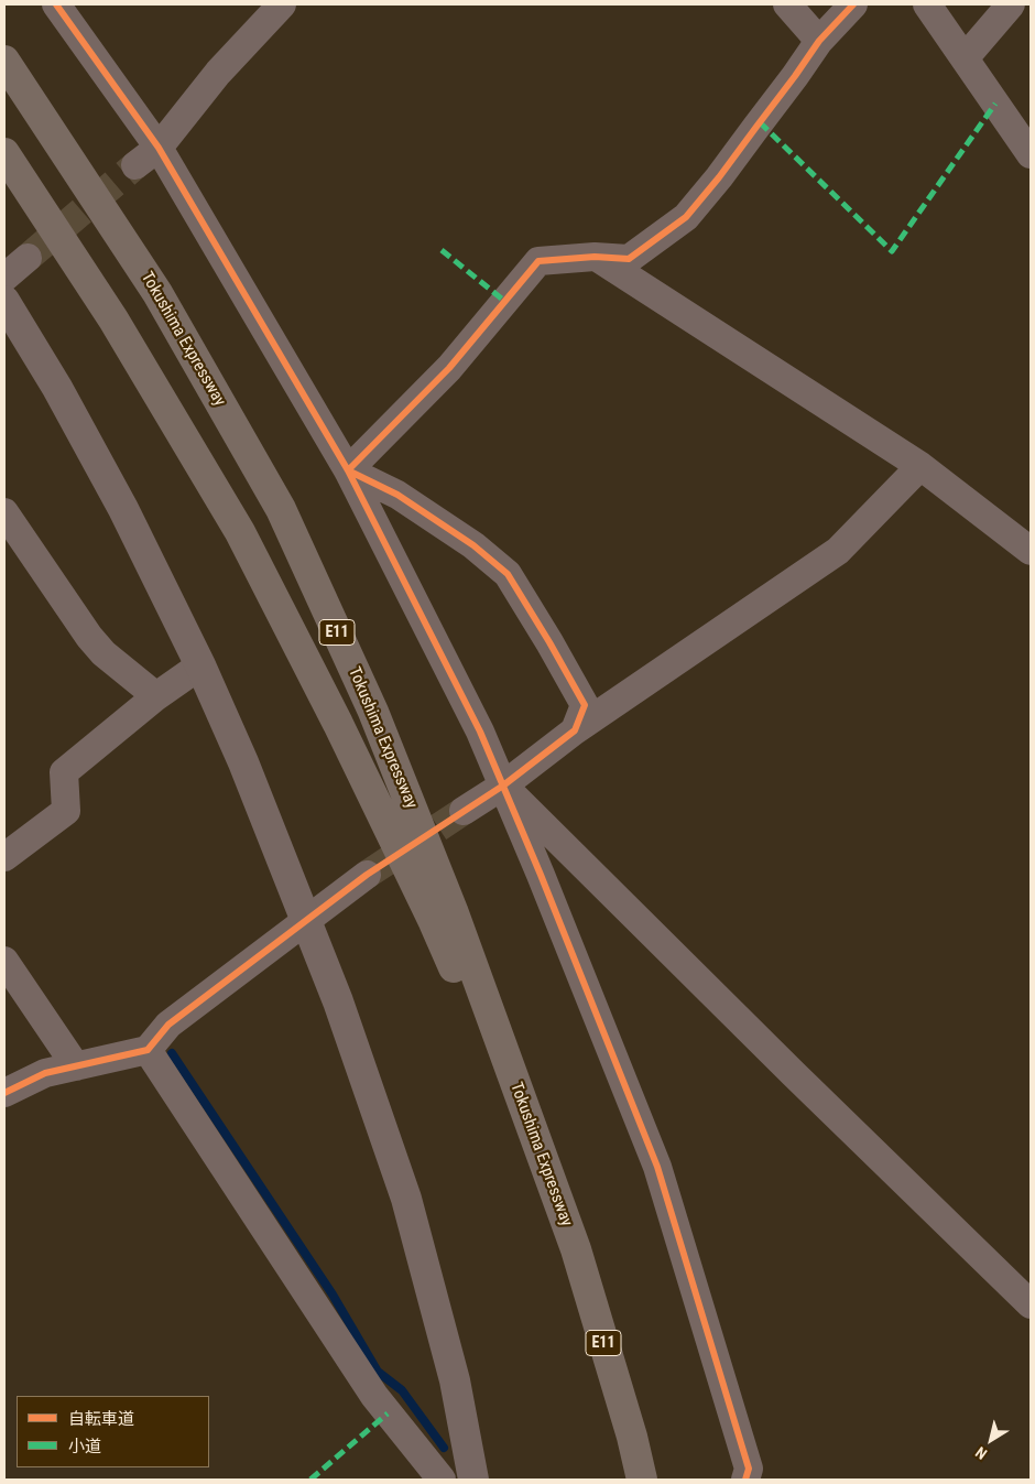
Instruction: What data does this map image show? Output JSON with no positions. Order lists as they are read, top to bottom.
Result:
{
  "streets": {
    "highway": ["Tokushima Expressway", "E11"]
  },
  "legend": ["自転車道", "小道"],
  "north": "bottom left"
}
